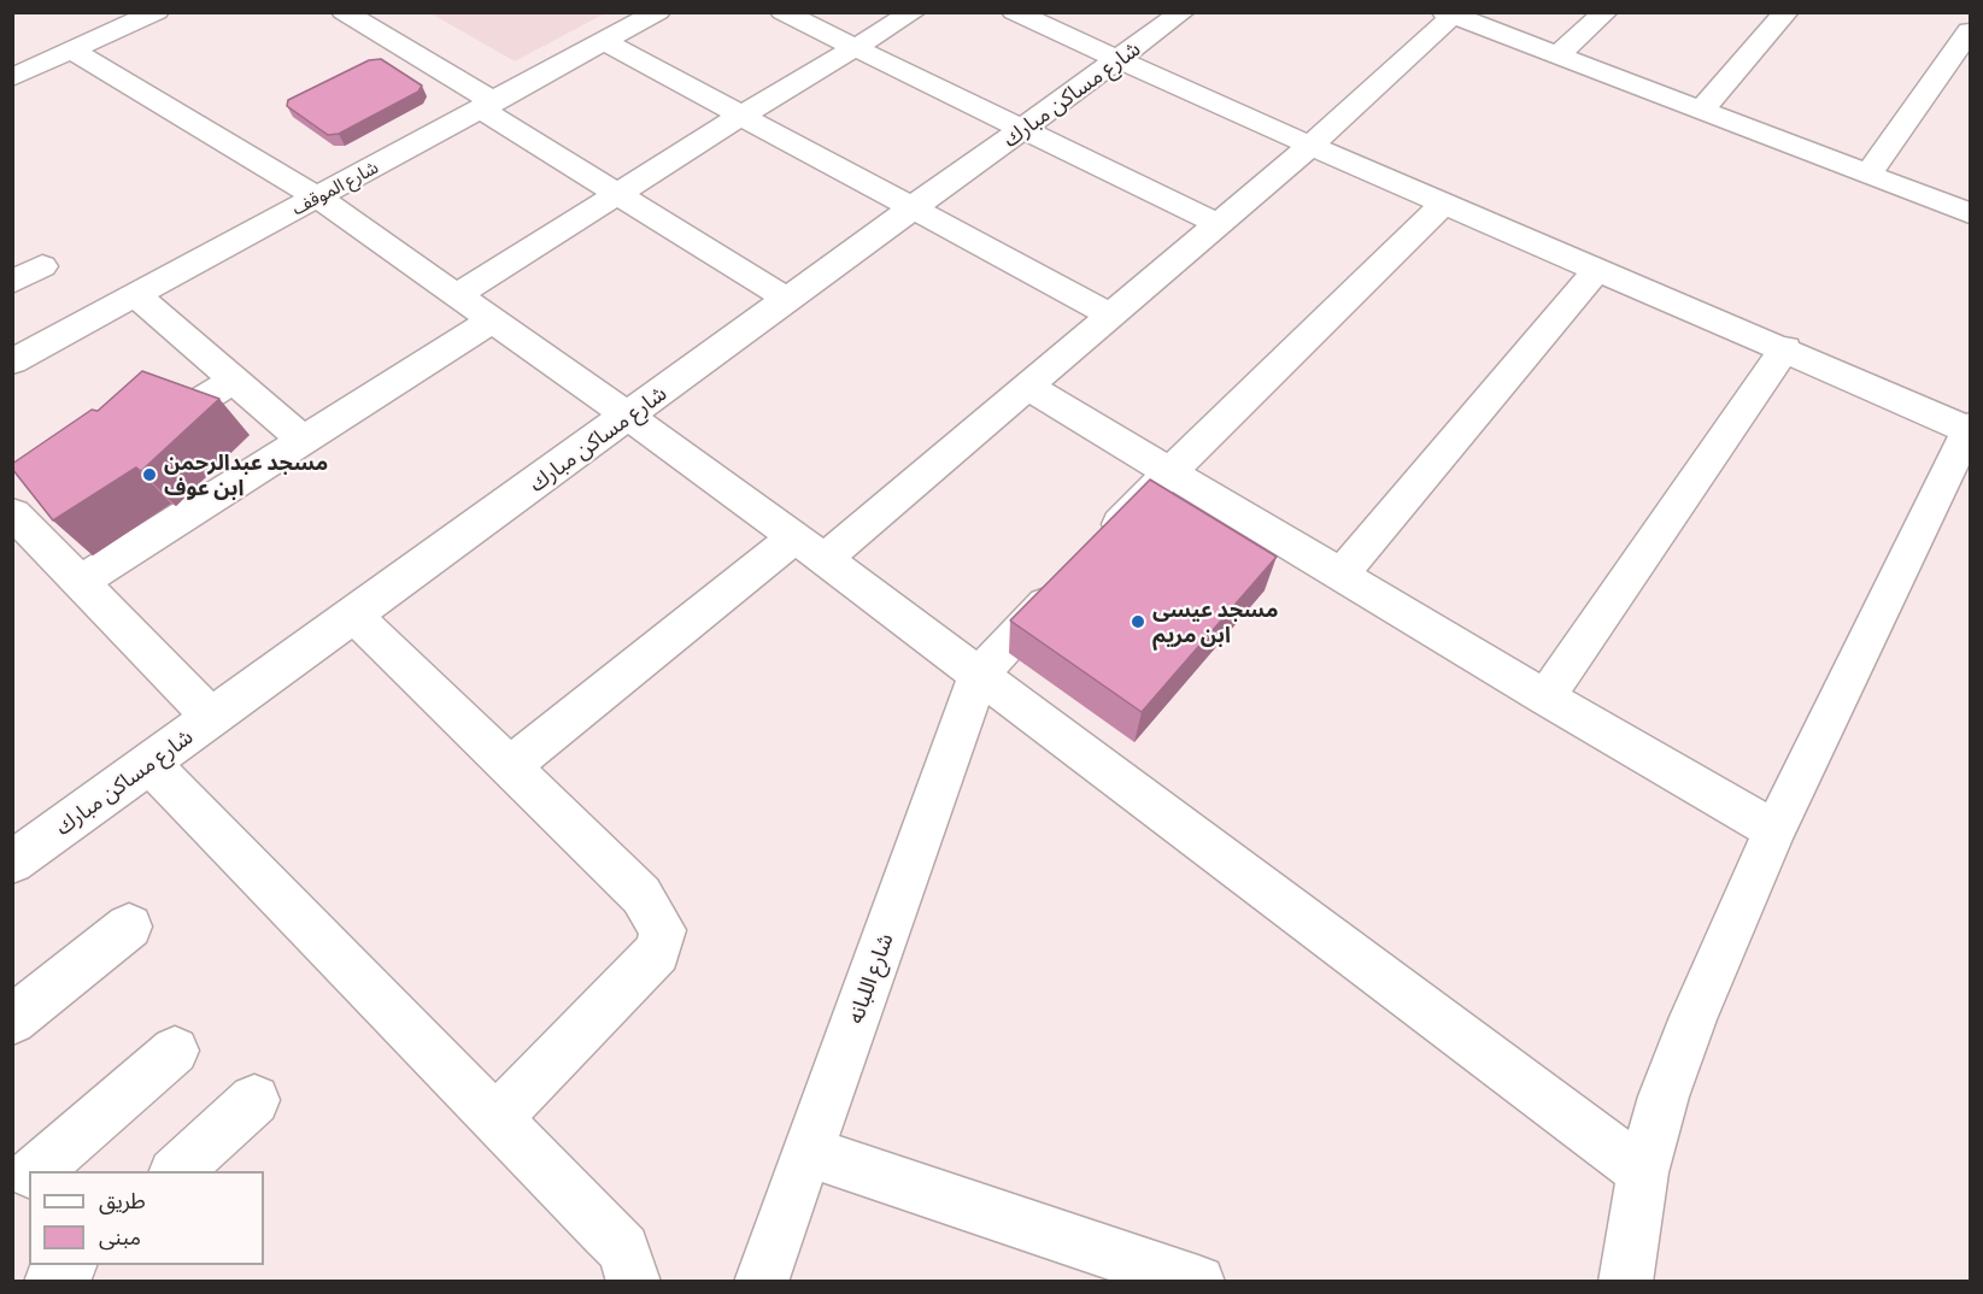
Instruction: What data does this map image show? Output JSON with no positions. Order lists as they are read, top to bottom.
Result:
{
  "streets": {
    "street": ["شارع مساكن مبارك", "شارع الموقف", "شارع اللبانه"]
  },
  "places": ["مسجد عبدالرحمن ابن عوف", "مسجد عيسى ابن مريم"],
  "legend": ["طريق", "مبنى"]
}
